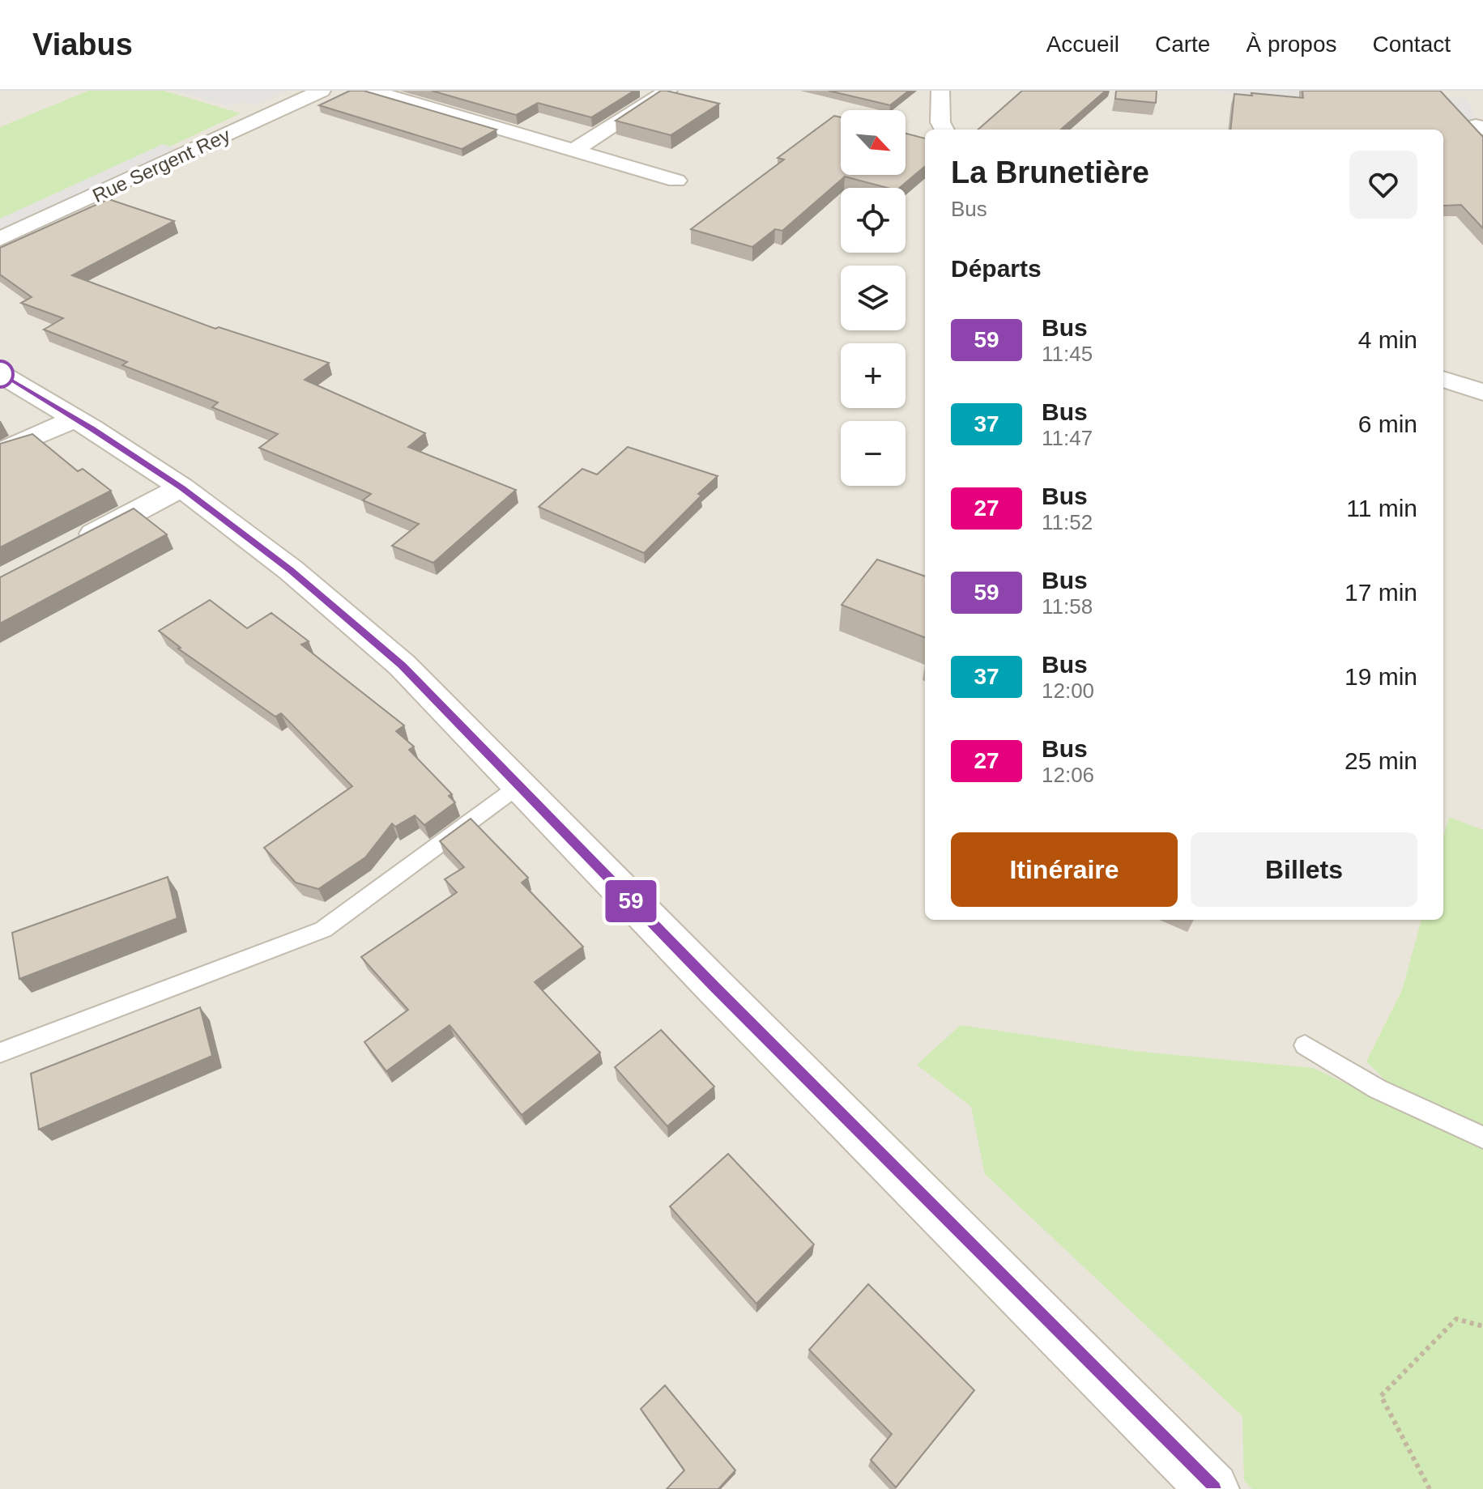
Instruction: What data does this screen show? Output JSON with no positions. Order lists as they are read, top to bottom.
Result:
{
  "streets": {
    "street": ["Rue Sergent Rey"]
  },
  "lines": ["bus line 59"],
  "north": "bottom right",
  "page": {
    "header": "Viabus",
    "nav": [
      "Accueil",
      "Carte",
      "À propos",
      "Contact"
    ],
    "on_map": "59",
    "map_buttons": ["+", "−"],
    "heading": [
      ["La Brunetière", "Bus"],
      "Départs"
    ],
    "list": [
      {
        "mark": "59",
        "name": "Bus",
        "note": "11:45",
        "value": "4 min"
      },
      {
        "mark": "37",
        "name": "Bus",
        "note": "11:47",
        "value": "6 min"
      },
      {
        "mark": "27",
        "name": "Bus",
        "note": "11:52",
        "value": "11 min"
      },
      {
        "mark": "59",
        "name": "Bus",
        "note": "11:58",
        "value": "17 min"
      },
      {
        "mark": "37",
        "name": "Bus",
        "note": "12:00",
        "value": "19 min"
      },
      {
        "mark": "27",
        "name": "Bus",
        "note": "12:06",
        "value": "25 min"
      }
    ],
    "buttons": ["Itinéraire", "Billets"]
  }
}
